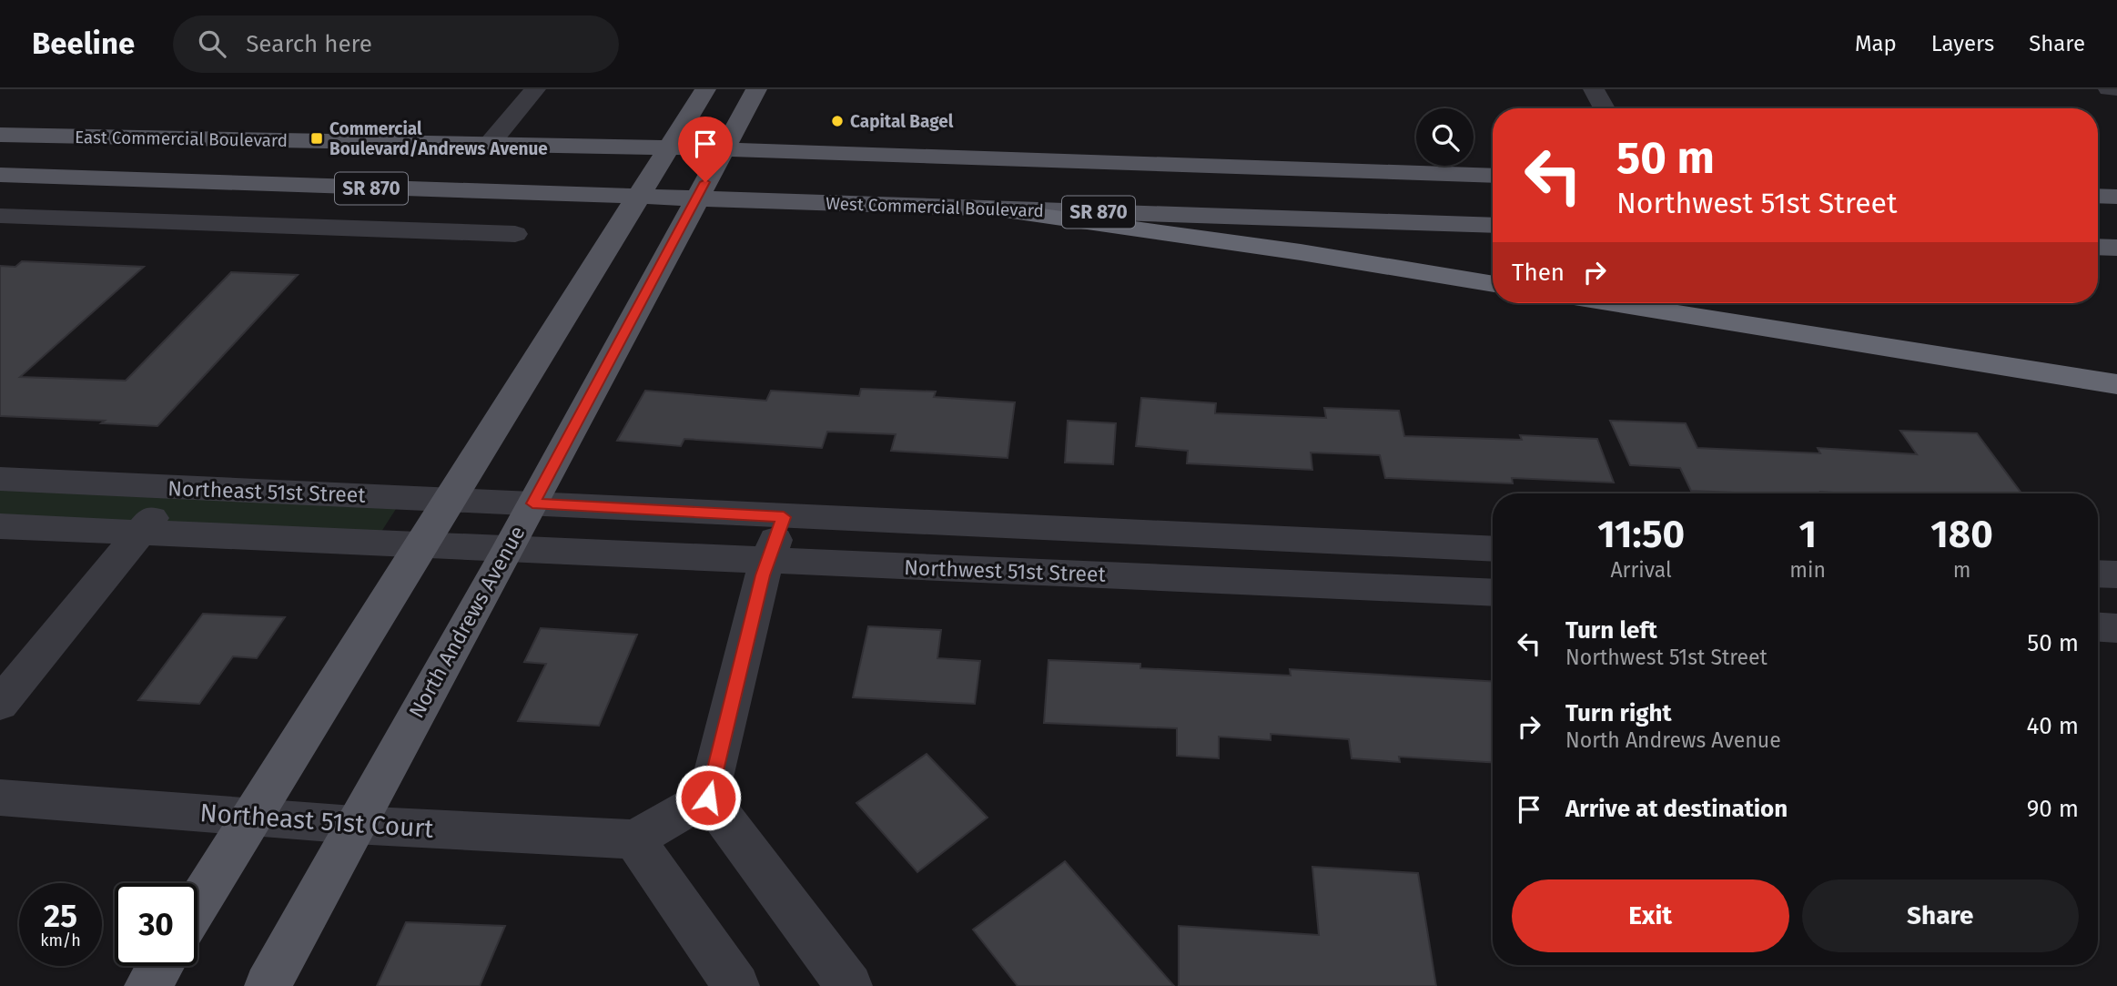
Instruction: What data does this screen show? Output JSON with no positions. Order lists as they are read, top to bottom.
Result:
{
  "streets": {
    "main road": [
      "East Commercial Boulevard",
      "SR 870",
      "West Commercial Boulevard",
      "North Andrews Avenue"
    ],
    "street": ["Northeast 51st Street", "Northwest 51st Street", "Northeast 51st Court"]
  },
  "crossings": [
    ["East Commercial Boulevard", "SR 870"],
    ["East Commercial Boulevard", "West Commercial Boulevard"],
    ["SR 870", "North Andrews Avenue"],
    ["West Commercial Boulevard", "North Andrews Avenue"],
    ["Northeast 51st Street", "Northwest 51st Street"],
    ["Northeast 51st Street", "North Andrews Avenue"],
    ["Northwest 51st Street", "North Andrews Avenue"],
    ["North Andrews Avenue", "Northeast 51st Court"]
  ],
  "places": {
    "other": ["Capital Bagel"],
    "transit": ["Commercial Boulevard/Andrews Avenue"]
  },
  "page": {
    "header": "Beeline",
    "search": "Search here",
    "nav": ["Map", "Layers", "Share"],
    "turn": ["50 m", "Northwest 51st Street"],
    "then": "Then",
    "eta": [
      "11:50",
      "Arrival",
      "1",
      "min",
      "180",
      "m"
    ],
    "list": [
      {
        "name": "Turn left",
        "note": "Northwest 51st Street",
        "value": "50 m"
      },
      {
        "name": "Turn right",
        "note": "North Andrews Avenue",
        "value": "40 m"
      },
      {
        "name": "Arrive at destination",
        "value": "90 m"
      }
    ],
    "buttons": ["Exit", "Share"],
    "speed": "25 km/h",
    "limit": "30"
  }
}
